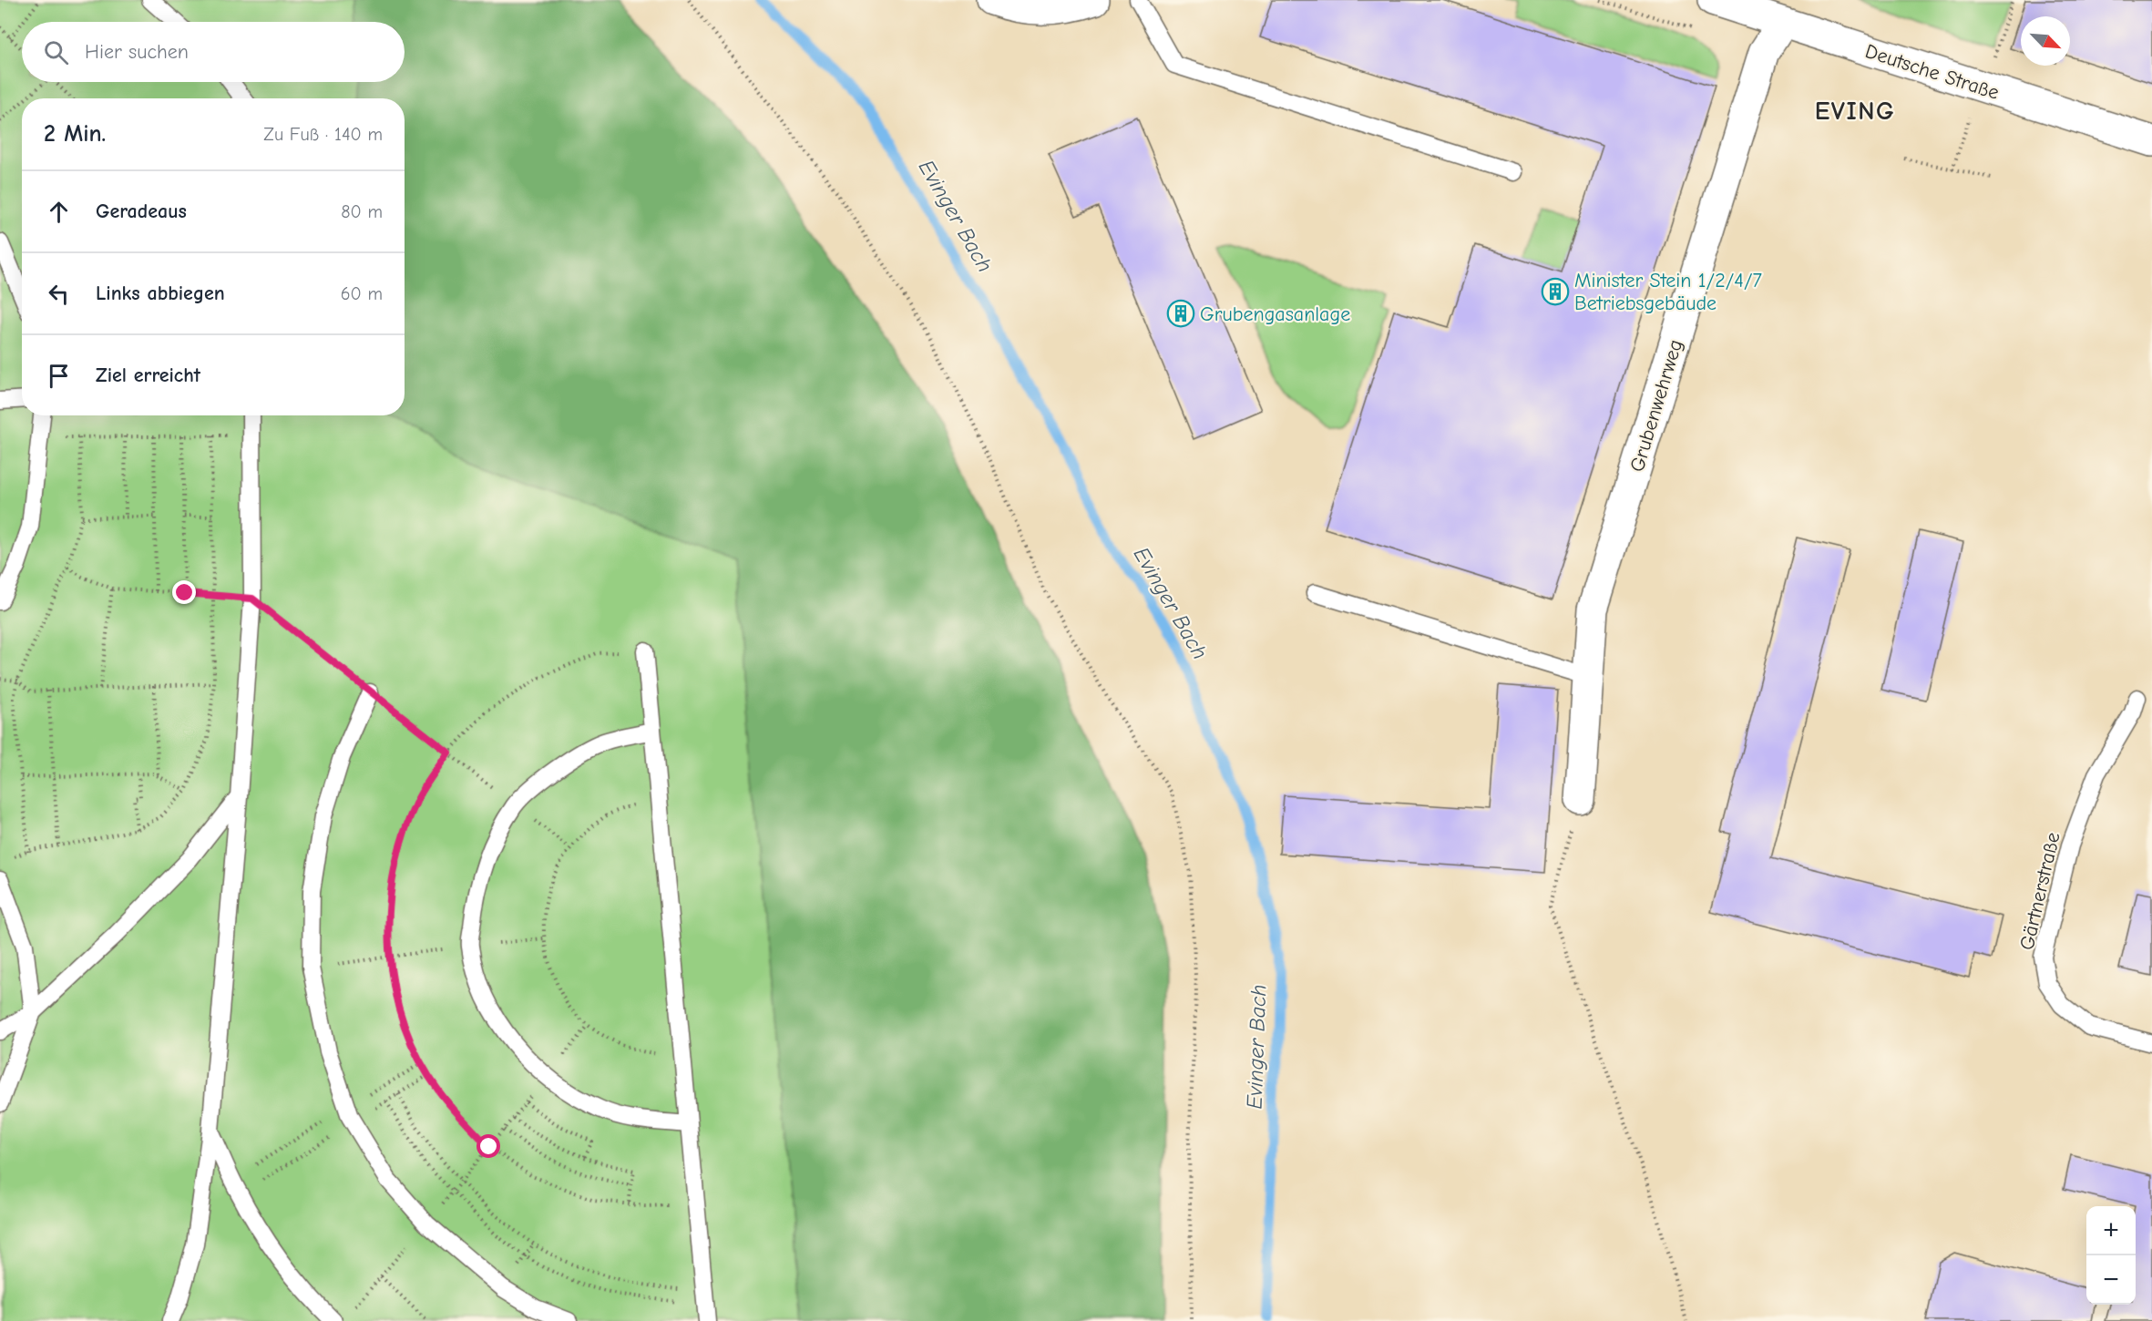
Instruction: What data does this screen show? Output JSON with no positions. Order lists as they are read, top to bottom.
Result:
{
  "streets": {
    "street": ["Deutsche Straße", "Grubenwehrweg"],
    "lane": ["Gärtnerstraße"]
  },
  "crossings": [
    ["Deutsche Straße", "Grubenwehrweg"]
  ],
  "districts": ["EVING"],
  "water": ["Evinger Bach"],
  "places": {
    "building": ["Minister Stein 1/2/4/7 Betriebsgebäude", "Grubengasanlage"]
  },
  "north": "bottom right",
  "page": {
    "search": "Hier suchen",
    "heading": ["2 Min.", "Zu Fuß · 140 m"],
    "list": [
      ["Geradeaus", "80 m"],
      ["Links abbiegen", "60 m"],
      "Ziel erreicht"
    ],
    "map_buttons": ["+", "−"]
  }
}
